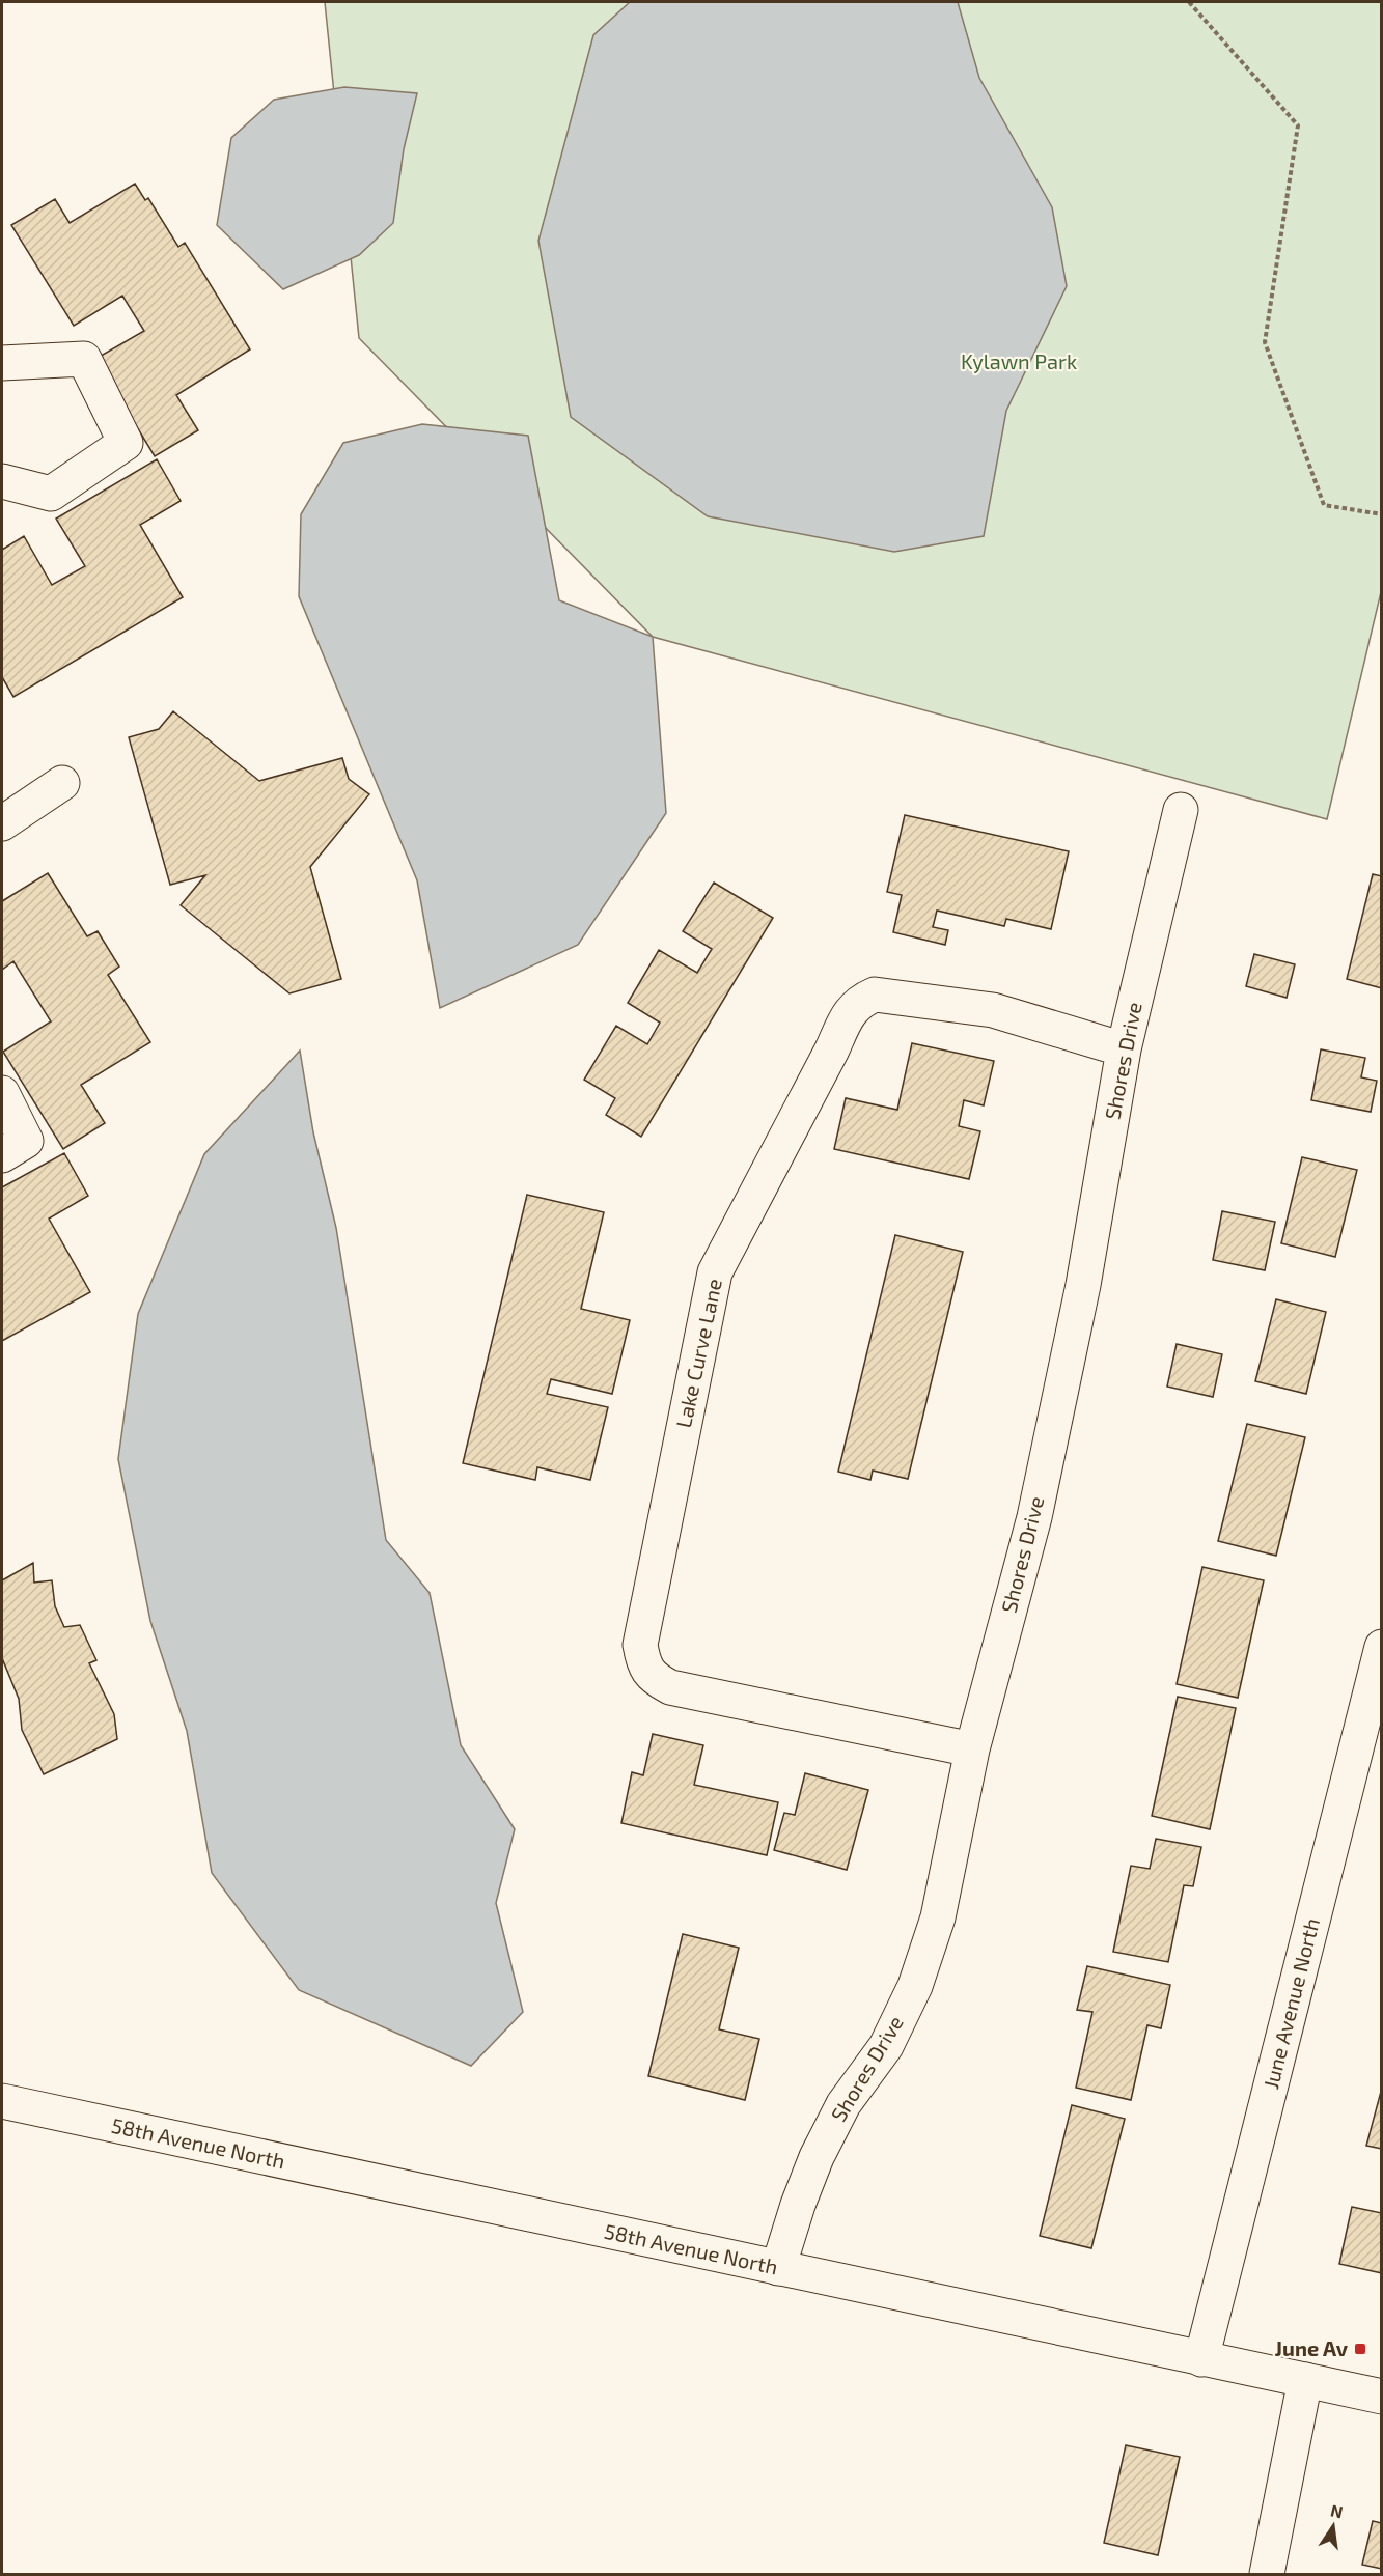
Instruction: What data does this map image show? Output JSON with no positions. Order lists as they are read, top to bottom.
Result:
{
  "streets": {
    "street": [
      "Shores Drive",
      "Lake Curve Lane",
      "June Avenue North",
      "58th Avenue North"
    ]
  },
  "crossings": [
    ["Shores Drive", "Lake Curve Lane"],
    ["Shores Drive", "58th Avenue North"],
    ["June Avenue North", "58th Avenue North"]
  ],
  "parks": ["Kylawn Park"],
  "places": {
    "transit": ["June Av"]
  },
  "north": "top"
}
